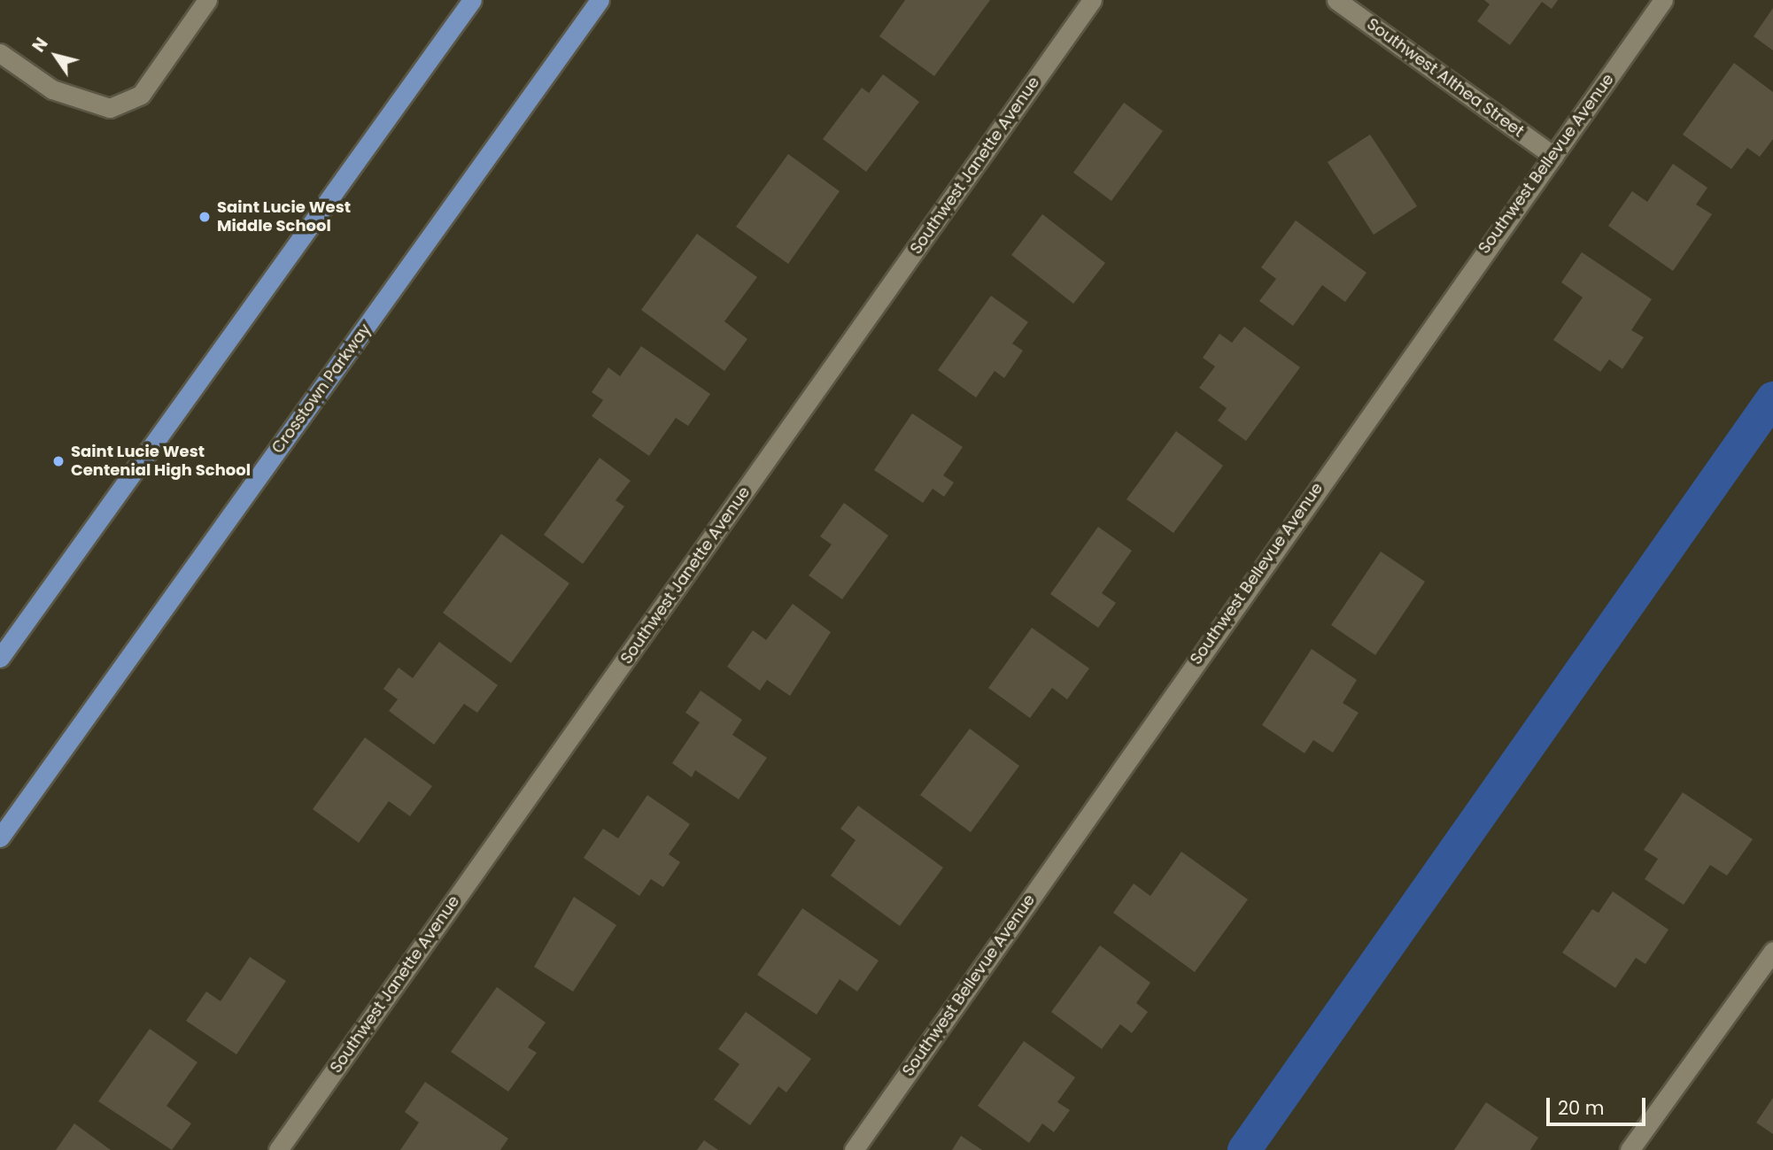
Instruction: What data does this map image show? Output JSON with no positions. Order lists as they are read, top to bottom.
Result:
{
  "streets": {
    "main road": ["Crosstown Parkway"],
    "street": ["Southwest Althea Street", "Southwest Bellevue Avenue", "Southwest Janette Avenue"]
  },
  "crossings": [
    ["Southwest Althea Street", "Southwest Bellevue Avenue"]
  ],
  "places": ["Saint Lucie West Middle School", "Saint Lucie West Centenial High School"],
  "scale_bar": "20 m",
  "north": "top left"
}
